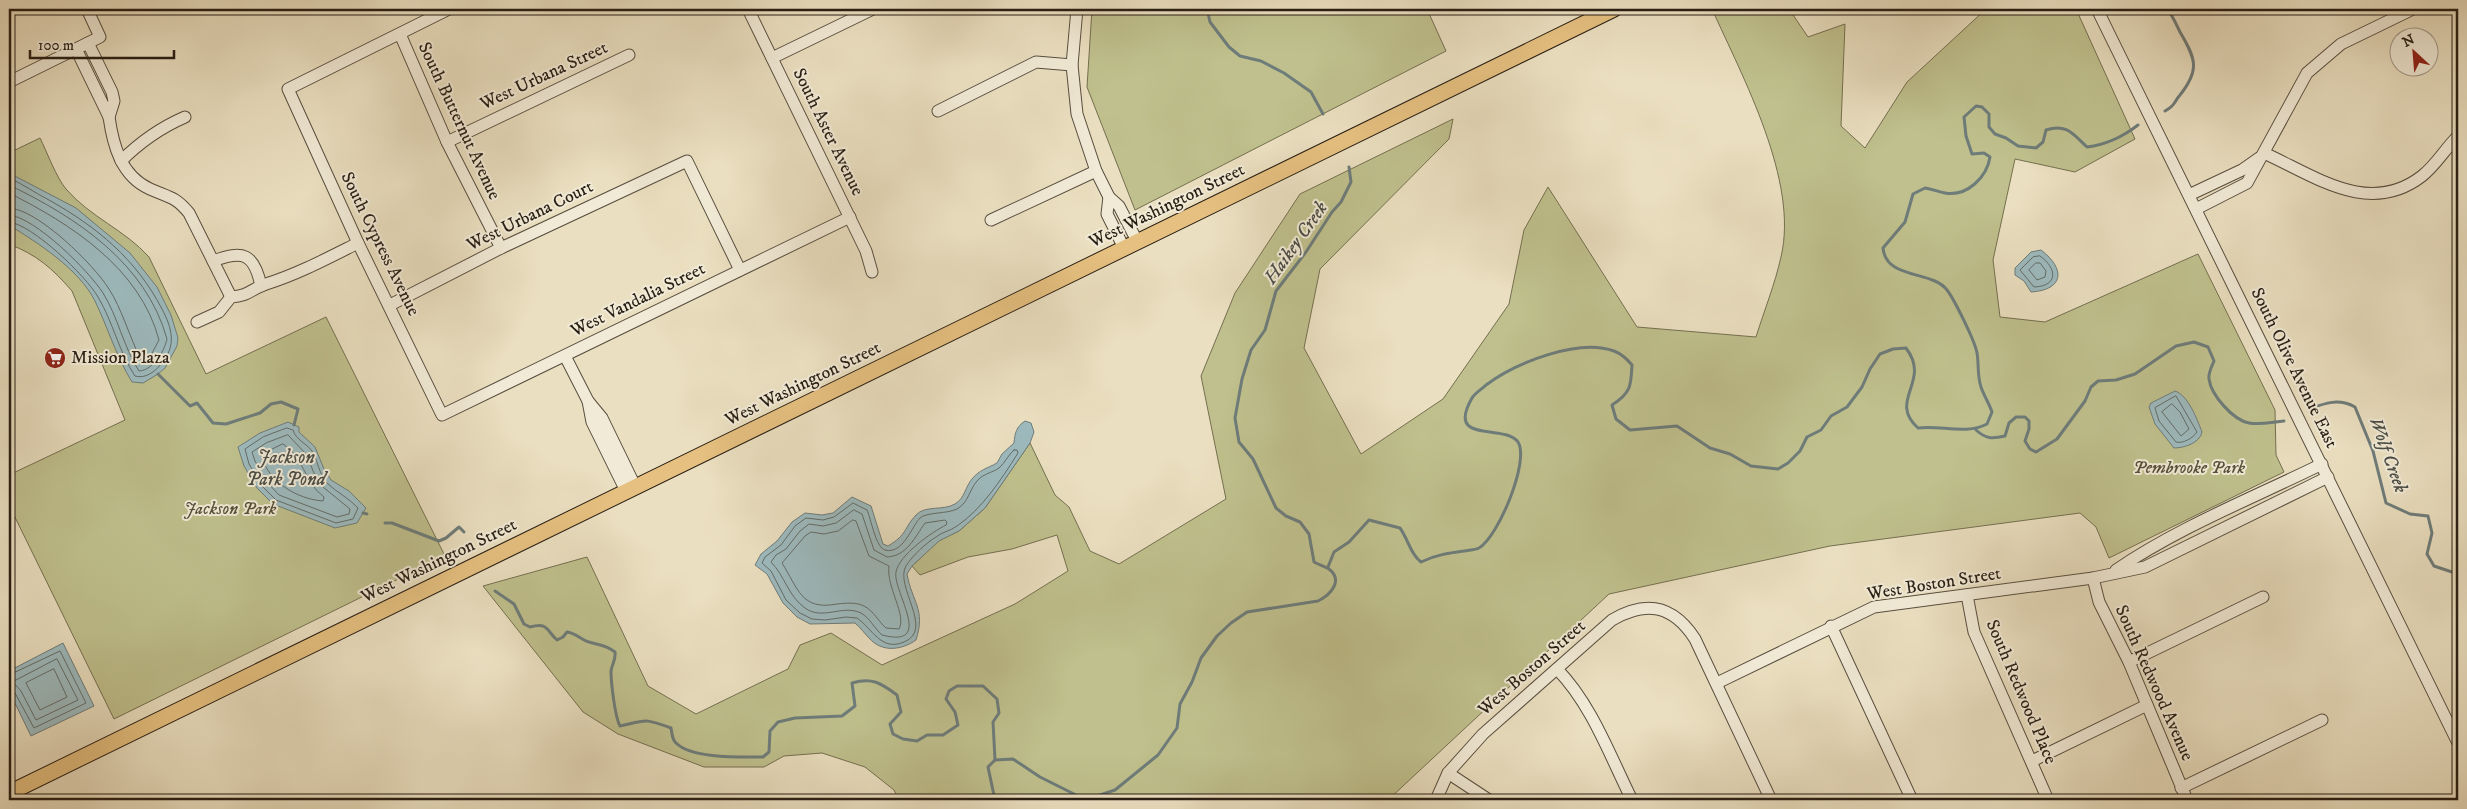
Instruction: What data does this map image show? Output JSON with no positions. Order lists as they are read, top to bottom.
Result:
{
  "streets": {
    "main road": ["West Washington Street"],
    "street": [
      "West Urbana Street",
      "South Butternut Avenue",
      "South Aster Avenue",
      "West Urbana Court",
      "South Cypress Avenue",
      "West Vandalia Street",
      "South Olive Avenue East",
      "West Boston Street",
      "South Redwood Avenue",
      "South Redwood Place"
    ]
  },
  "crossings": [
    ["West Urbana Street", "South Butternut Avenue"],
    ["South Butternut Avenue", "West Urbana Court"],
    ["South Butternut Avenue", "South Cypress Avenue"],
    ["South Aster Avenue", "West Vandalia Street"],
    ["West Urbana Court", "South Cypress Avenue"],
    ["West Urbana Court", "West Vandalia Street"],
    ["South Cypress Avenue", "West Vandalia Street"],
    ["South Olive Avenue East", "West Boston Street"],
    ["West Boston Street", "South Redwood Avenue"],
    ["West Boston Street", "South Redwood Place"]
  ],
  "water": ["Haikey Creek", "Wolf Creek", "Jackson Park Pond"],
  "parks": ["Pembrooke Park", "Jackson Park"],
  "places": {
    "supermarket": ["Mission Plaza"]
  },
  "scale_bar": "100 m",
  "north": "top left"
}
